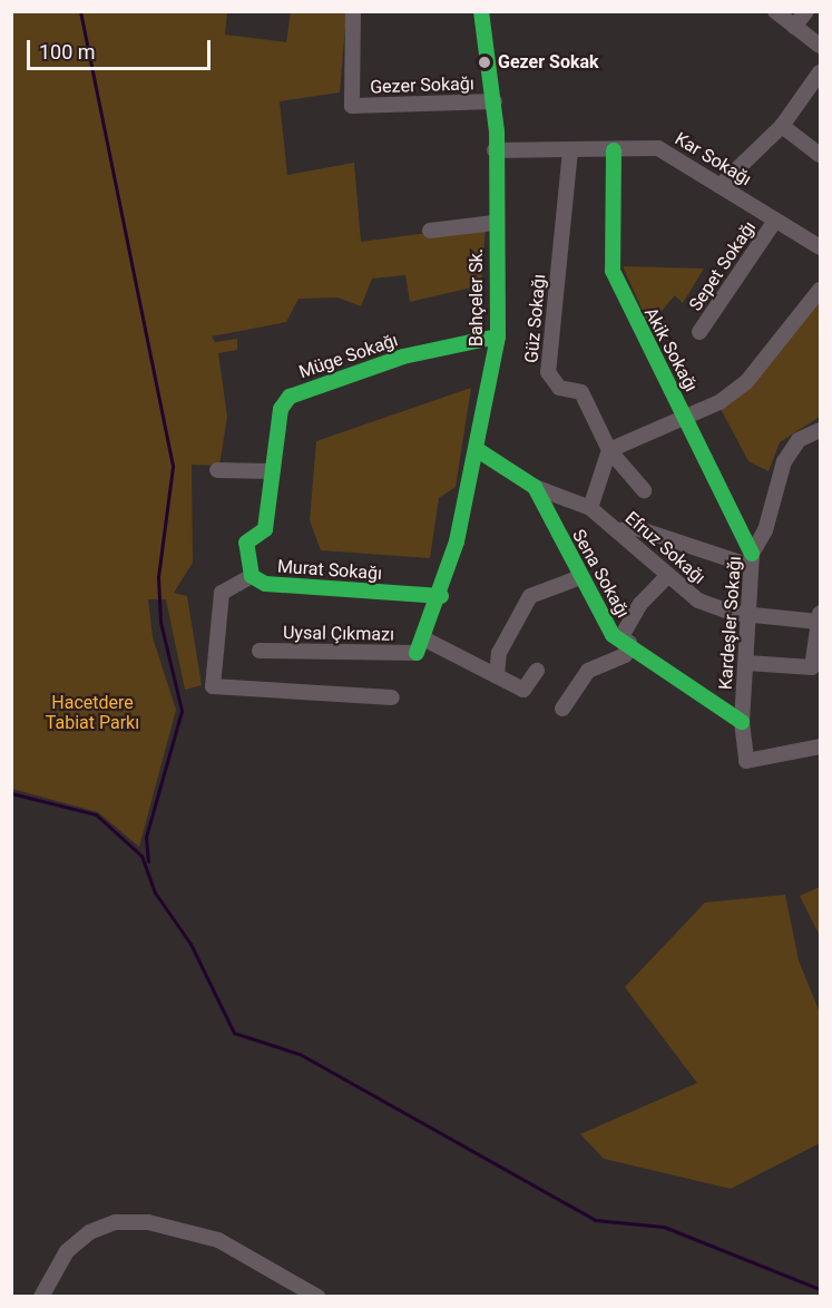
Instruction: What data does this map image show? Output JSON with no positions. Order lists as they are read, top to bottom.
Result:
{
  "streets": {
    "street": [
      "Gezer Sokağı",
      "Kar Sokağı",
      "Sepet Sokağı",
      "Bahçeler Sk.",
      "Güz Sokağı",
      "Akik Sokağı",
      "Müge Sokağı",
      "Efruz Sokağı",
      "Murat Sokağı",
      "Sena Sokağı",
      "Kardeşler Sokağı",
      "Uysal Çıkmazı"
    ]
  },
  "crossings": [
    ["Gezer Sokağı", "Bahçeler Sk."],
    ["Kar Sokağı", "Sepet Sokağı"],
    ["Kar Sokağı", "Bahçeler Sk."],
    ["Kar Sokağı", "Güz Sokağı"],
    ["Kar Sokağı", "Akik Sokağı"],
    ["Bahçeler Sk.", "Müge Sokağı"],
    ["Bahçeler Sk.", "Murat Sokağı"],
    ["Bahçeler Sk.", "Uysal Çıkmazı"],
    ["Akik Sokağı", "Kardeşler Sokağı"],
    ["Müge Sokağı", "Murat Sokağı"],
    ["Efruz Sokağı", "Sena Sokağı"],
    ["Efruz Sokağı", "Kardeşler Sokağı"],
    ["Sena Sokağı", "Kardeşler Sokağı"]
  ],
  "parks": ["Hacetdere Tabiat Parkı"],
  "places": ["Gezer Sokak"],
  "scale_bar": "100 m"
}
